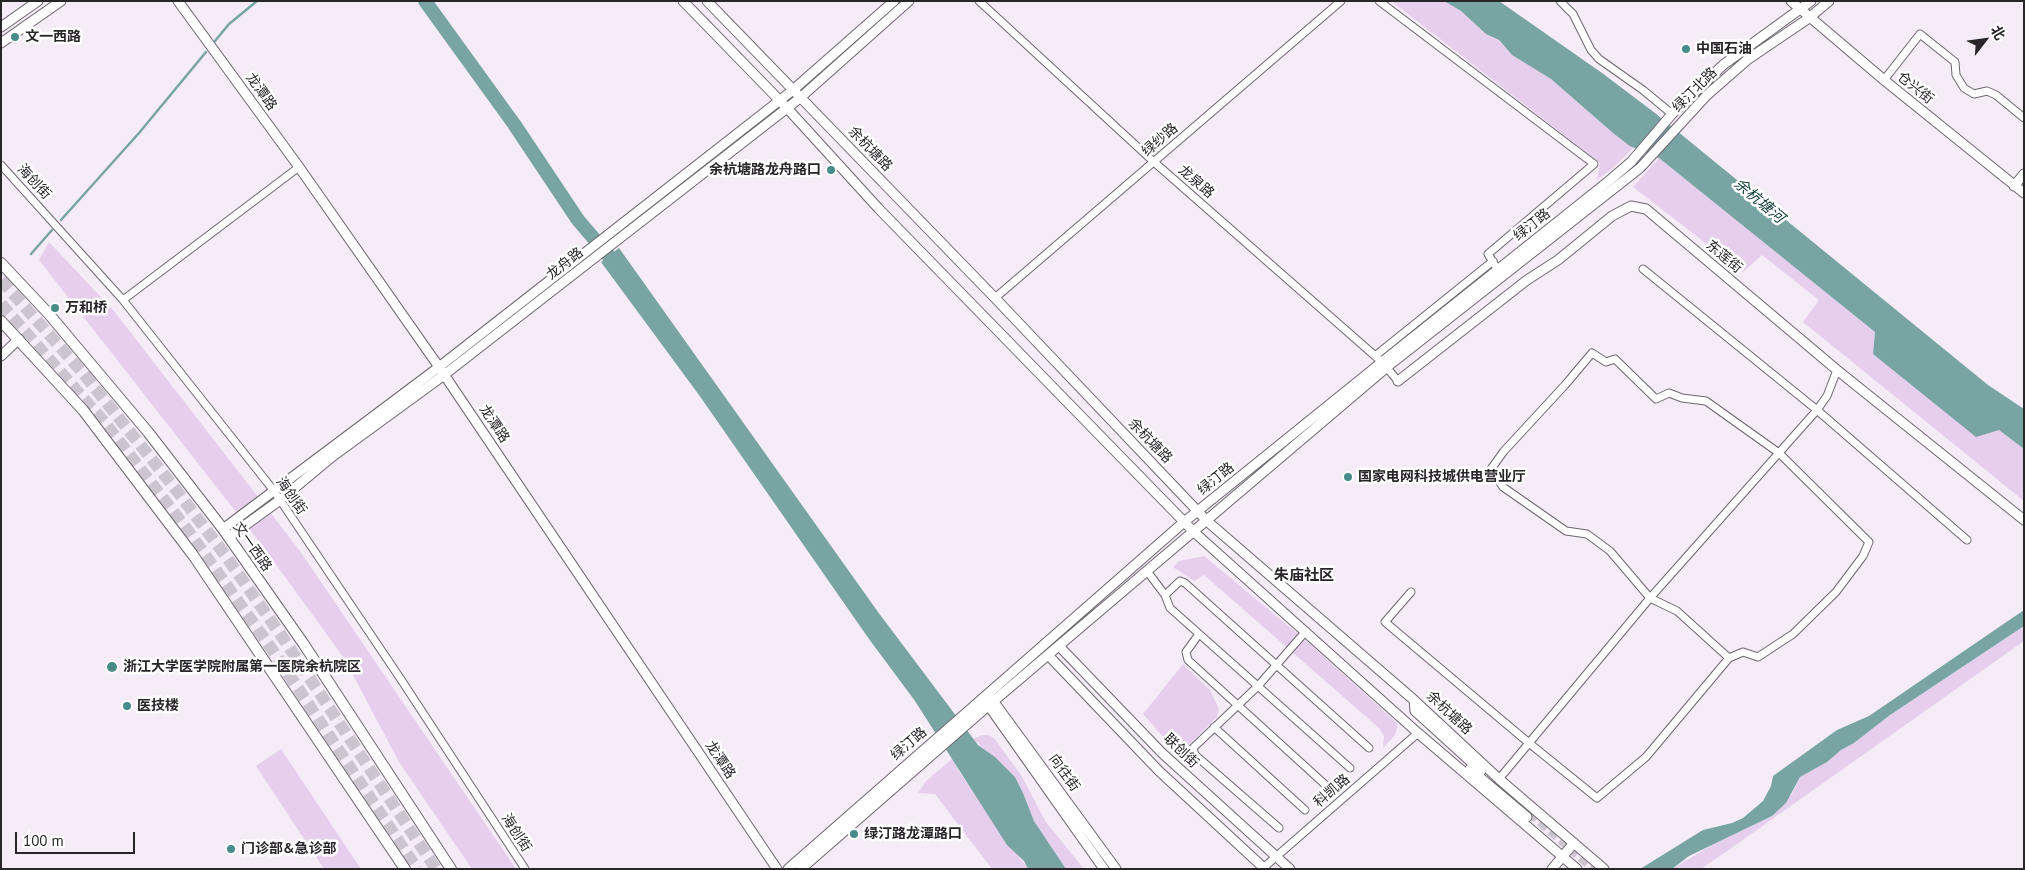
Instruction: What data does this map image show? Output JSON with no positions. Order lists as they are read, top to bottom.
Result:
{
  "streets": {
    "main road": ["文一西路"],
    "street": [
      "仓兴街",
      "绿汀北路",
      "龙潭路",
      "绿纱路",
      "余杭塘路",
      "海创街",
      "龙泉路",
      "绿汀路",
      "东莲街",
      "龙舟路",
      "联创街",
      "向往街",
      "科凯路"
    ]
  },
  "crossings": [
    ["仓兴街", "绿汀北路"],
    ["绿汀北路", "绿汀路"],
    ["龙潭路", "龙舟路"],
    ["绿纱路", "余杭塘路"],
    ["绿纱路", "龙泉路"],
    ["余杭塘路", "绿汀路"],
    ["余杭塘路", "龙舟路"],
    ["海创街", "龙舟路"],
    ["龙泉路", "绿汀路"],
    ["龙泉路", "东莲街"],
    ["绿汀路", "联创街"],
    ["绿汀路", "向往街"],
    ["龙舟路", "文一西路"],
    ["联创街", "科凯路"]
  ],
  "districts": ["朱庙社区"],
  "water": ["余杭塘河"],
  "places": [
    "文一西路",
    "中国石油",
    "余杭塘路龙舟路口",
    "万和桥",
    "国家电网科技城供电营业厅",
    "浙江大学医学院附属第一医院余杭院区",
    "医技楼",
    "绿汀路龙潭路口",
    "门诊部&急诊部"
  ],
  "scale_bar": "100 m",
  "north": "top right"
}
